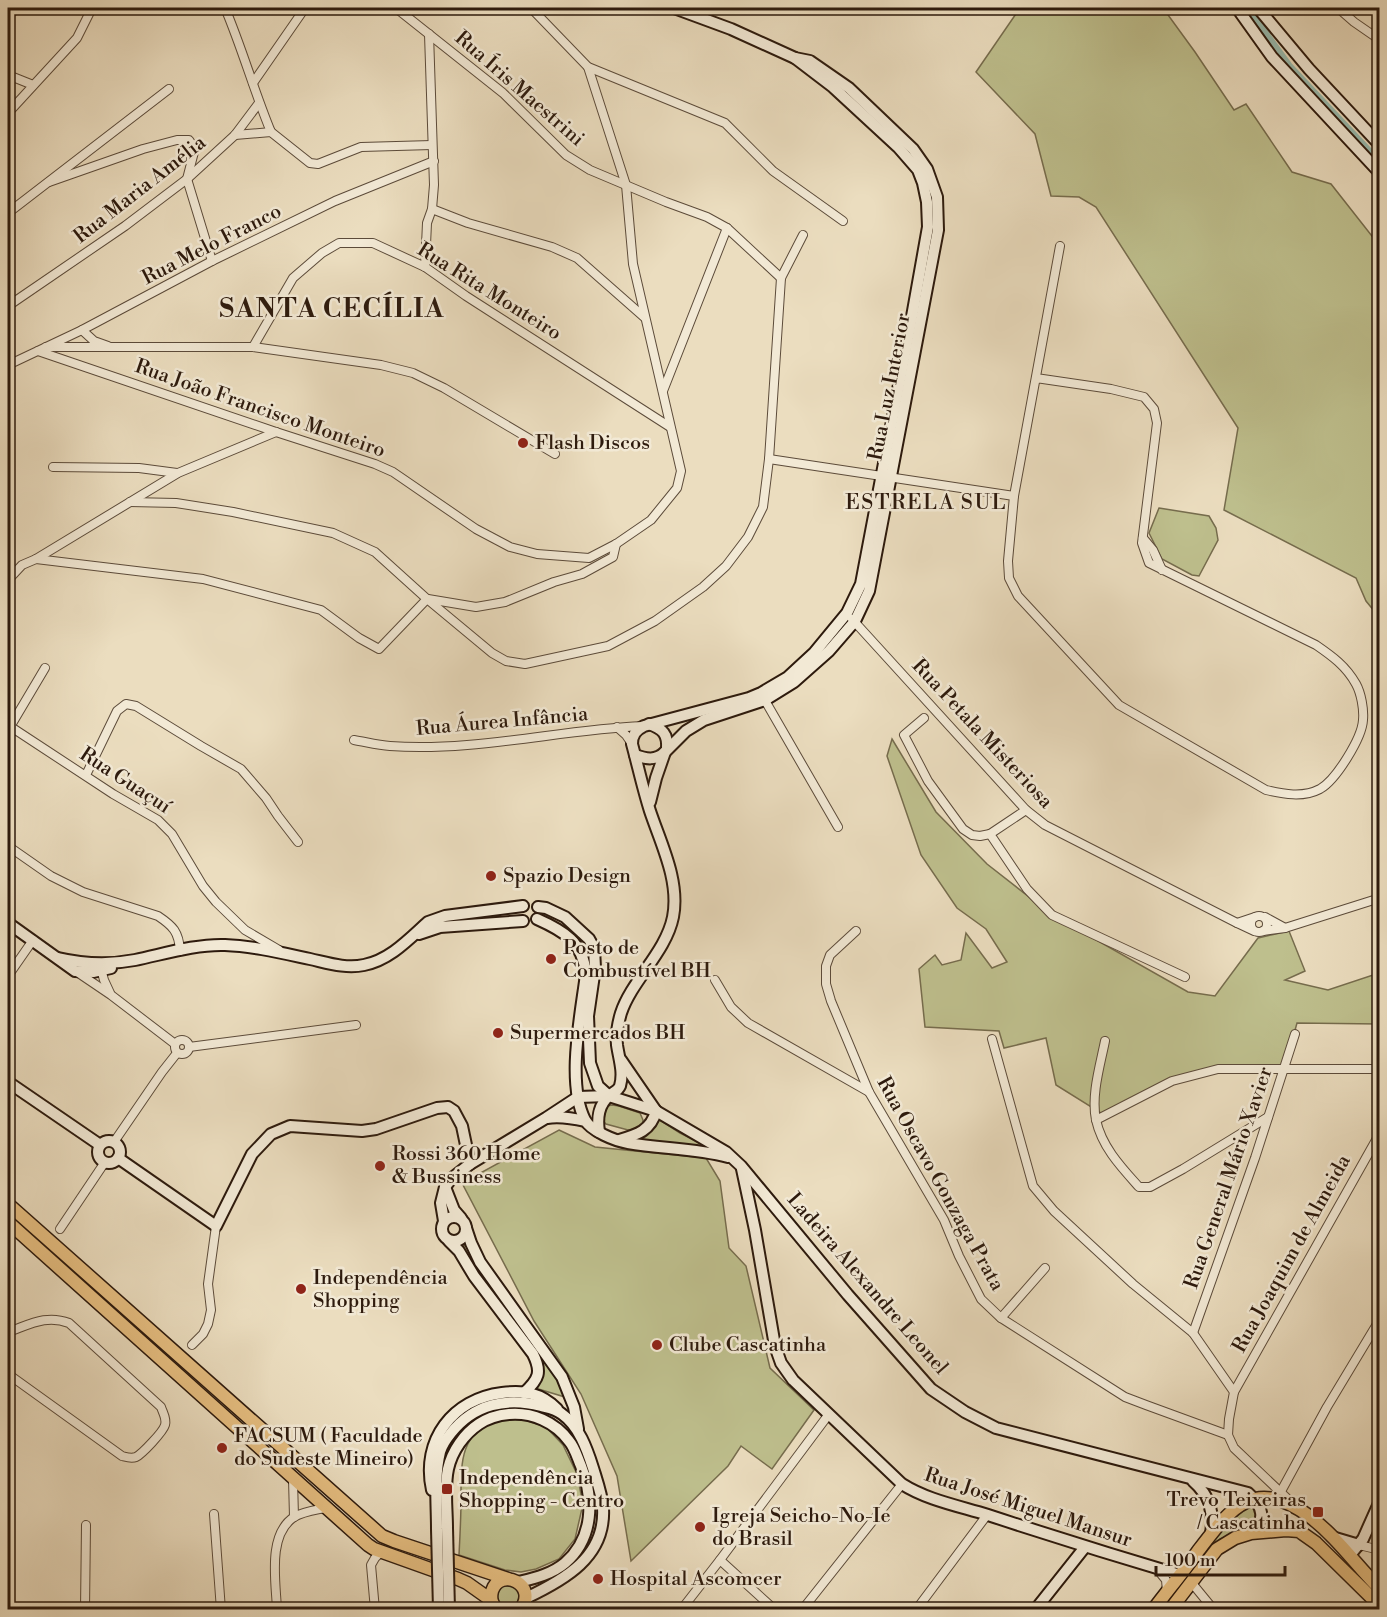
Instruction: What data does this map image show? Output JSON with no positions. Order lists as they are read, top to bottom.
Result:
{
  "streets": {
    "street": [
      "Rua Íris Maestrini",
      "Rua Maria Amélia",
      "Rua Melo Franco",
      "Rua Rita Monteiro",
      "Rua Luz Interior",
      "Rua João Francisco Monteiro",
      "Rua Áurea Infância",
      "Rua Petala Misteriosa",
      "Rua Guaçuí",
      "Rua General Mário Xavier",
      "Rua Oscavo Gonzaga Prata",
      "Rua Joaquim de Almeida",
      "Ladeira Alexandre Leonel",
      "Rua José Miguel Mansur"
    ]
  },
  "crossings": [
    ["Rua Íris Maestrini", "Rua João Francisco Monteiro"],
    ["Rua Melo Franco", "Rua João Francisco Monteiro"],
    ["Rua Rita Monteiro", "Rua João Francisco Monteiro"],
    ["Rua Luz Interior", "Rua Áurea Infância"],
    ["Rua Luz Interior", "Rua Petala Misteriosa"],
    ["Rua Oscavo Gonzaga Prata", "Rua Joaquim de Almeida"],
    ["Ladeira Alexandre Leonel", "Rua José Miguel Mansur"]
  ],
  "districts": ["SANTA CECÍLIA", "ESTRELA SUL"],
  "places": {
    "other": [
      "Flash Discos",
      "Spazio Design",
      "Posto de Combustível BH",
      "Supermercados BH",
      "Rossi 360 Home & Bussiness",
      "Independência Shopping",
      "Clube Cascatinha",
      "FACSUM ( Faculdade do Sudeste Mineiro)",
      "Igreja Seicho-No-Ie do Brasil",
      "Hospital Ascomcer"
    ],
    "transit": ["Independência Shopping - Centro", "Trevo Teixeiras / Cascatinha"]
  },
  "scale_bar": "100 m"
}
